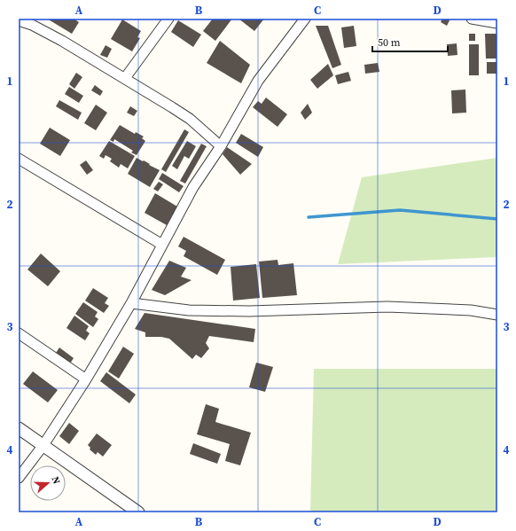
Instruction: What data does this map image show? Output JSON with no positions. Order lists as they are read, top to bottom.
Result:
{
  "scale_bar": "50 m",
  "north": "right",
  "grid": {
    "columns": [
      "A",
      "B",
      "C",
      "D"
    ],
    "rows": [
      "1",
      "2",
      "3",
      "4"
    ]
  }
}
